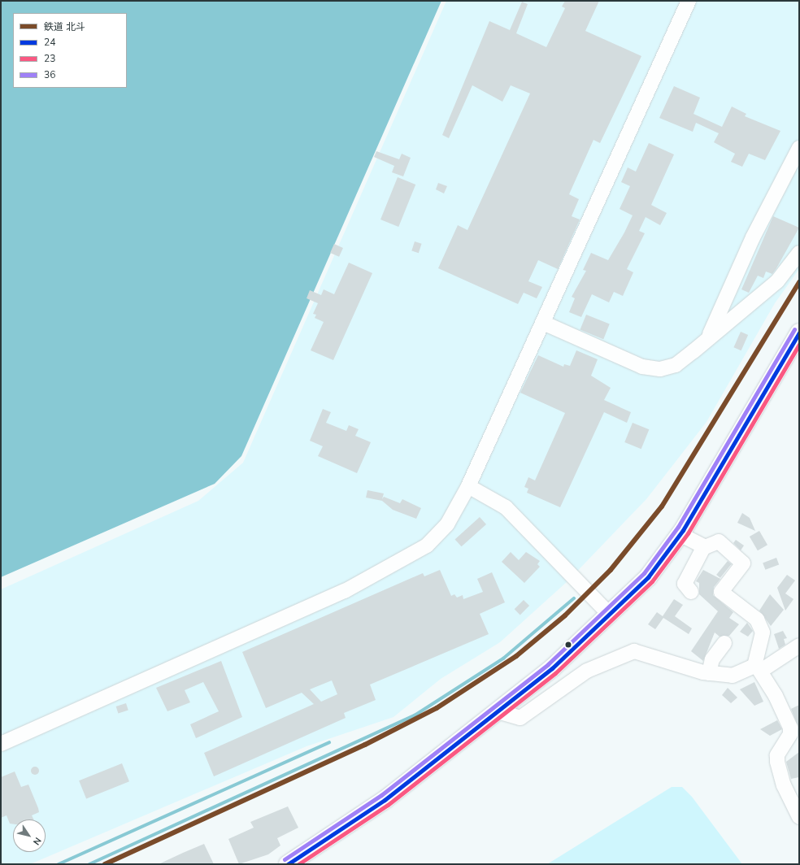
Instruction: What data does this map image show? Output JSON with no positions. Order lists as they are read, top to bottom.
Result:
{
  "lines": [
    "rail line 北斗",
    "transit line 36",
    "transit line 24",
    "transit line 23"
  ],
  "legend": [
    "鉄道 北斗",
    "24",
    "23",
    "36"
  ],
  "north": "bottom right"
}
